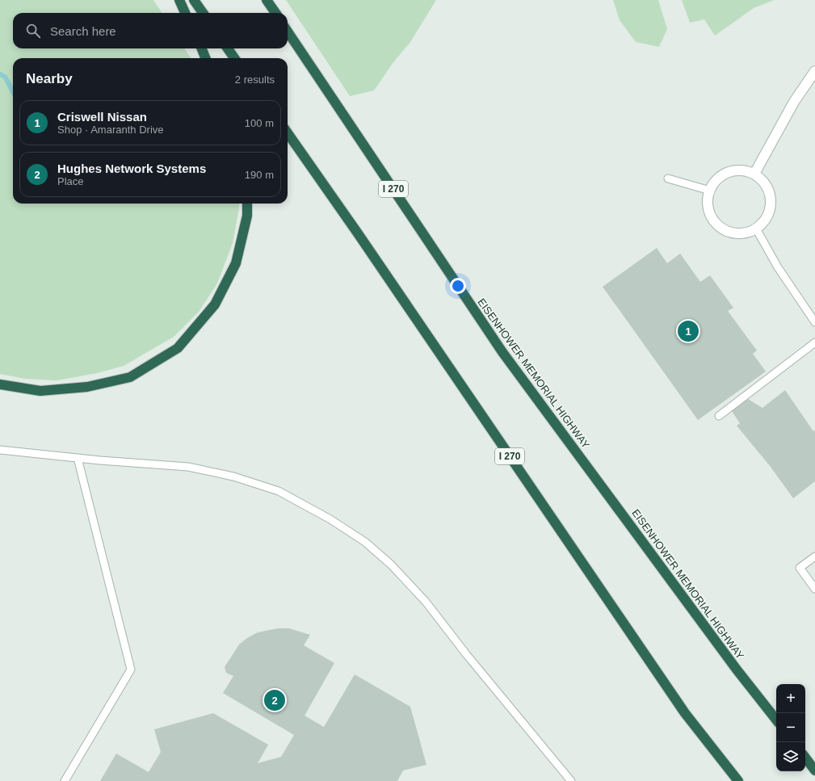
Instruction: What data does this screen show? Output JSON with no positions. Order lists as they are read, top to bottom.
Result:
{
  "streets": {
    "highway": ["I 270", "EISENHOWER MEMORIAL HIGHWAY"]
  },
  "page": {
    "search": "Search here",
    "heading": ["Nearby", "2 results"],
    "list": [
      {
        "mark": "1",
        "name": "Criswell Nissan",
        "note": "Shop · Amaranth Drive",
        "value": "100 m"
      },
      {
        "mark": "2",
        "name": "Hughes Network Systems",
        "note": "Place",
        "value": "190 m"
      }
    ],
    "pins": ["1", "2"],
    "map_buttons": ["+", "−"]
  }
}
